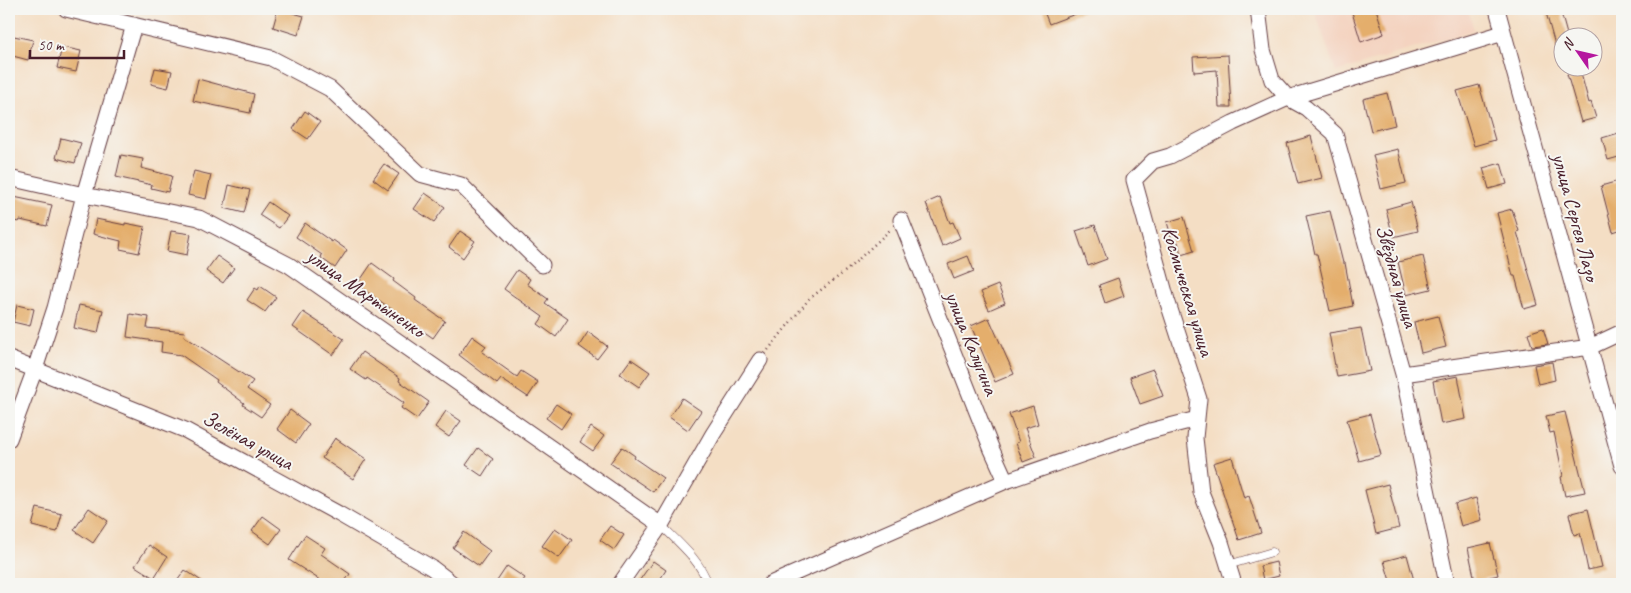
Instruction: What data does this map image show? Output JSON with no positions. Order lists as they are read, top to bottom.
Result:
{
  "streets": {
    "street": [
      "улица Сергея Лазо",
      "Звёздная улица",
      "Космическая улица",
      "улица Мартыненко",
      "улица Калугина",
      "Зелёная улица"
    ]
  },
  "crossings": [
    ["Звёздная улица", "Космическая улица"]
  ],
  "scale_bar": "50 m",
  "north": "top left"
}
